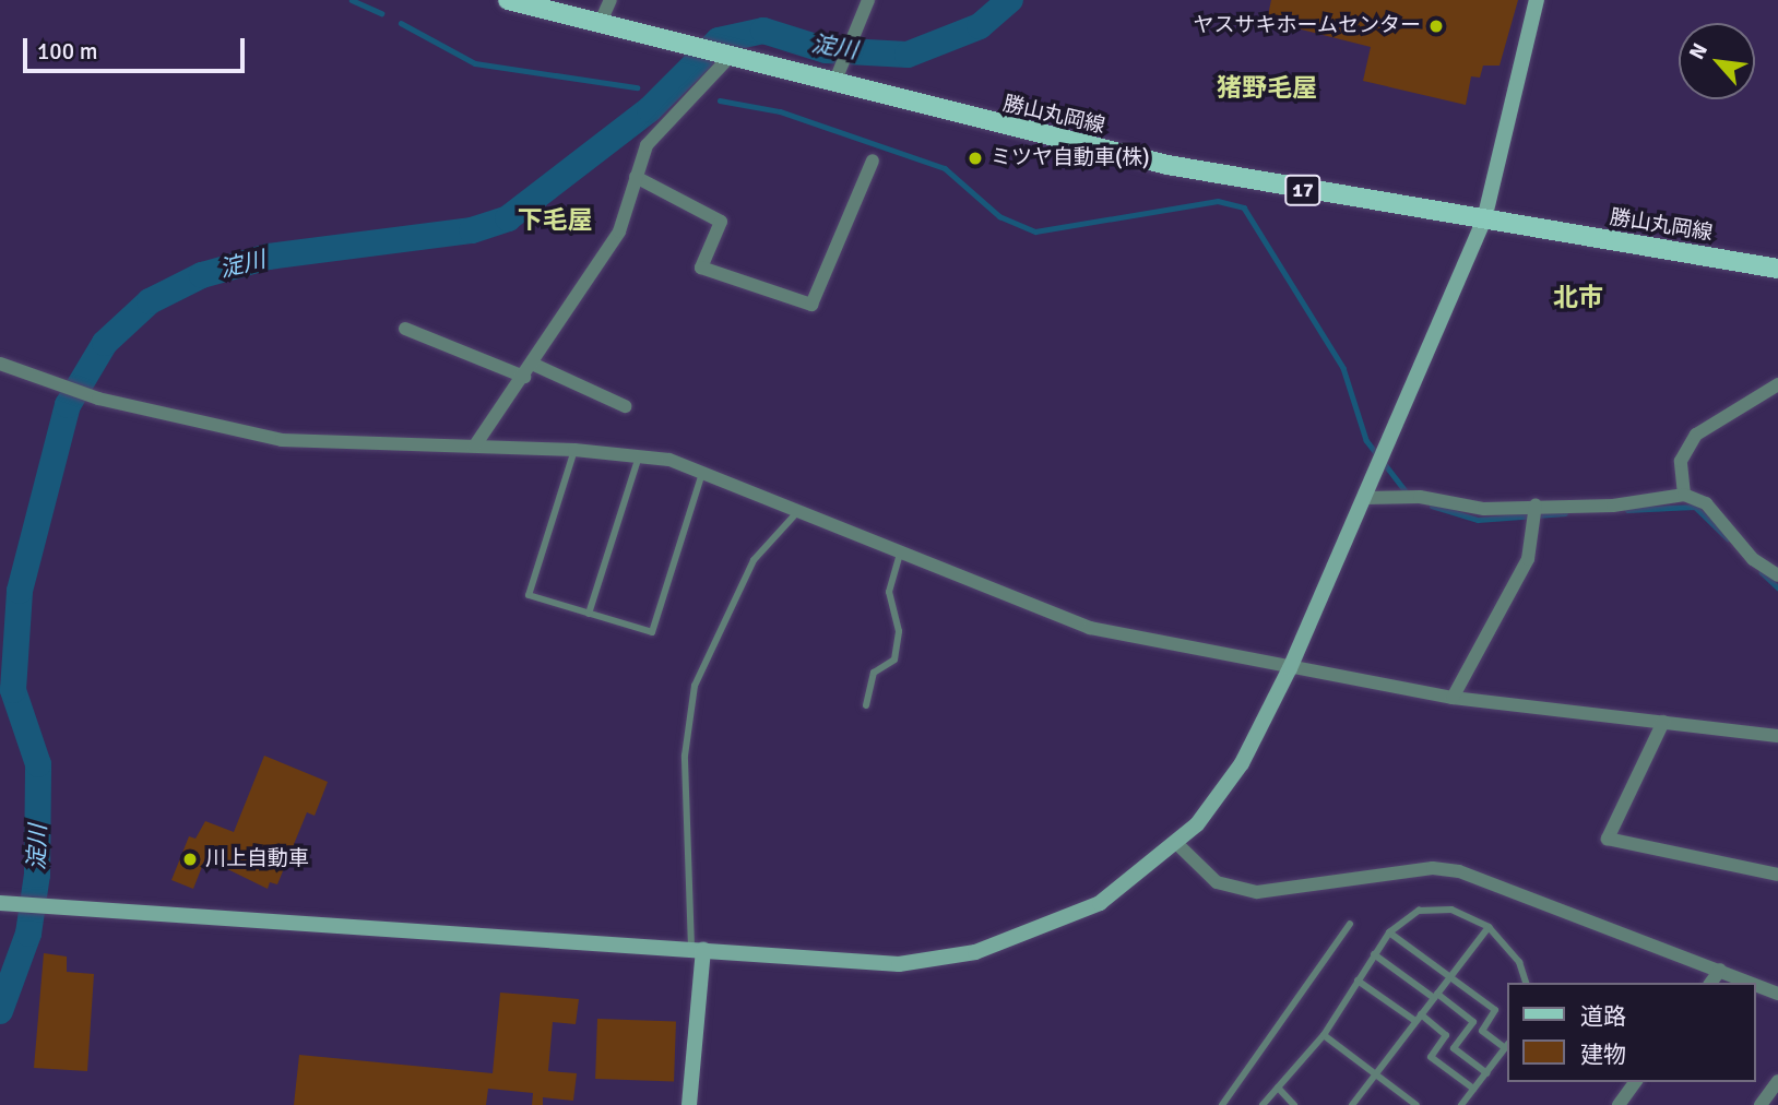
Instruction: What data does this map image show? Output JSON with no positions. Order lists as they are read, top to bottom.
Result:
{
  "streets": {
    "main road": ["勝山丸岡線", "17"]
  },
  "districts": ["猪野毛屋", "下毛屋", "北市"],
  "water": ["淀川"],
  "places": ["ヤスサキホームセンター", "ミツヤ自動車(株)", "川上自動車"],
  "legend": ["道路", "建物"],
  "scale_bar": "100 m",
  "north": "top left"
}
